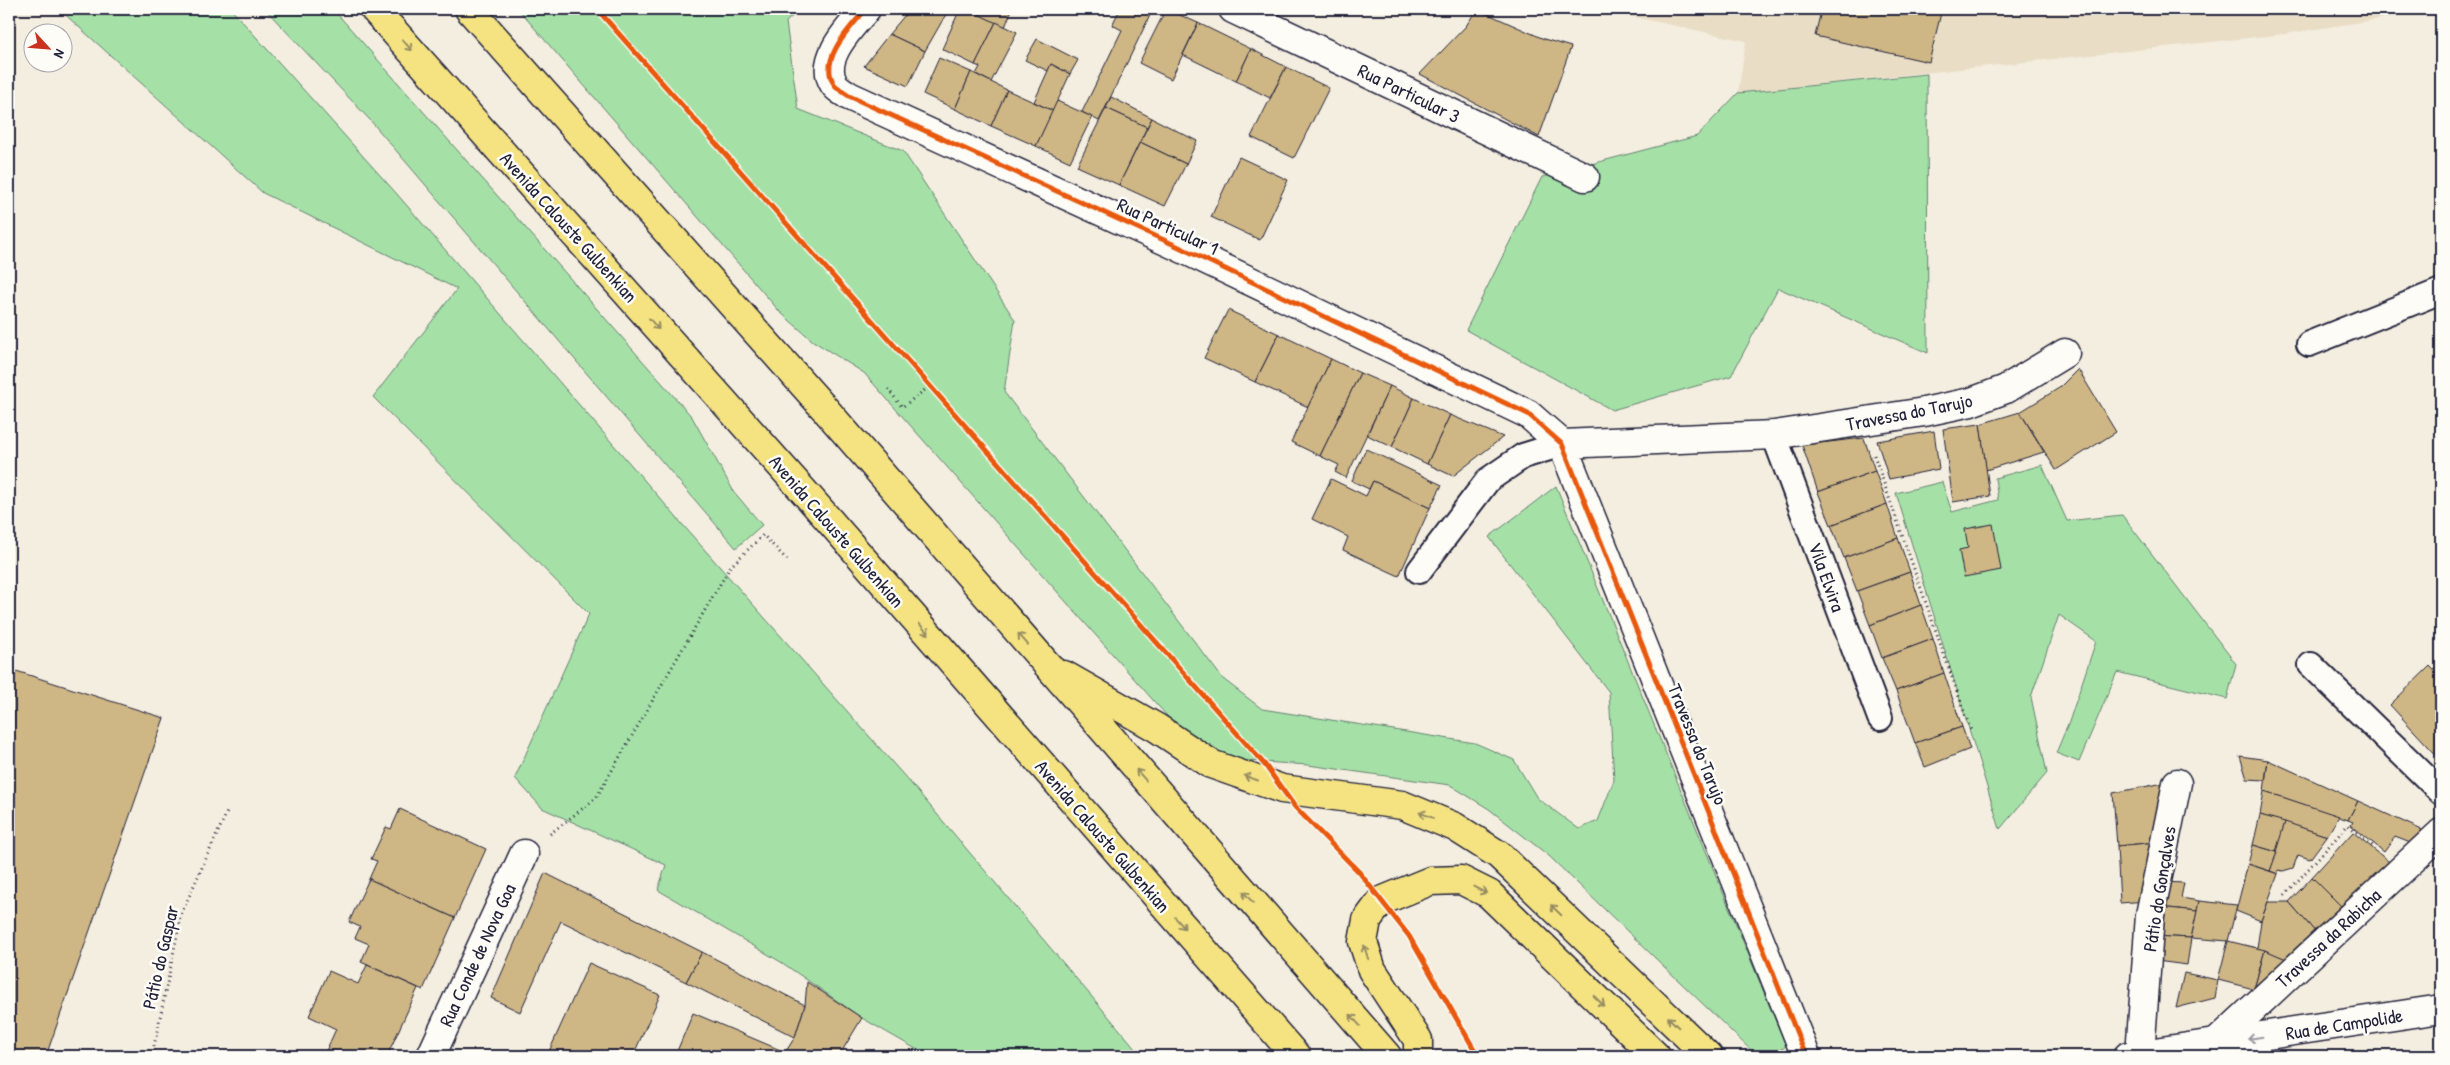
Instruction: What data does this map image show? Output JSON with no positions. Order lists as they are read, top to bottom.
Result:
{
  "streets": {
    "main road": ["Avenida Calouste Gulbenkian"],
    "street": [
      "Rua Particular 3",
      "Rua Particular 1",
      "Travessa do Tarujo",
      "Pátio do Gonçalves",
      "Travessa da Rabicha",
      "Rua Conde de Nova Goa",
      "Rua de Campolide"
    ],
    "lane": ["Vila Elvira"],
    "path": ["Pátio do Gaspar"]
  },
  "crossings": [
    ["Rua Particular 1", "Travessa do Tarujo"],
    ["Travessa do Tarujo", "Vila Elvira"],
    ["Pátio do Gonçalves", "Rua de Campolide"],
    ["Travessa da Rabicha", "Rua de Campolide"]
  ],
  "one_way": ["Rua de Campolide"],
  "north": "bottom right"
}
